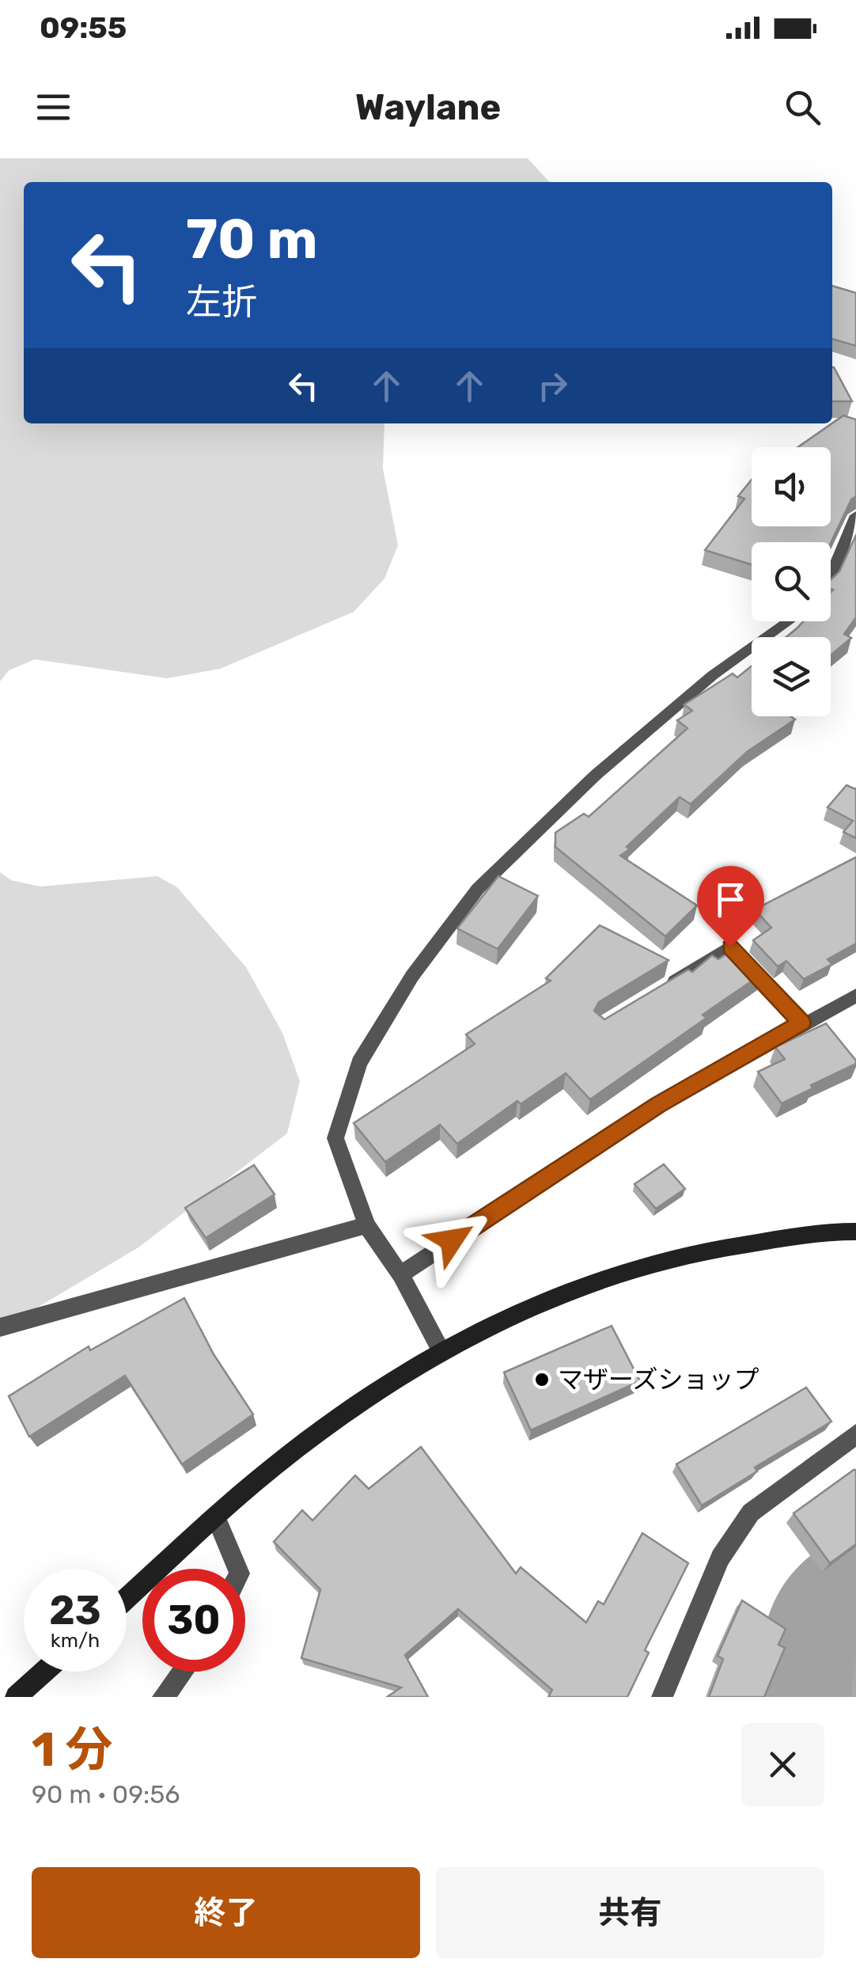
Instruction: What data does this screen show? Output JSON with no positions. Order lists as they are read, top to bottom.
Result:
{
  "places": ["マザーズショップ"],
  "page": {
    "status": "09:55",
    "header": "Waylane",
    "turn": ["70 m", "左折"],
    "speed": "23 km/h",
    "limit": "30",
    "heading": ["1 分", "90 m · 09:56"],
    "buttons": ["終了", "共有"]
  }
}
